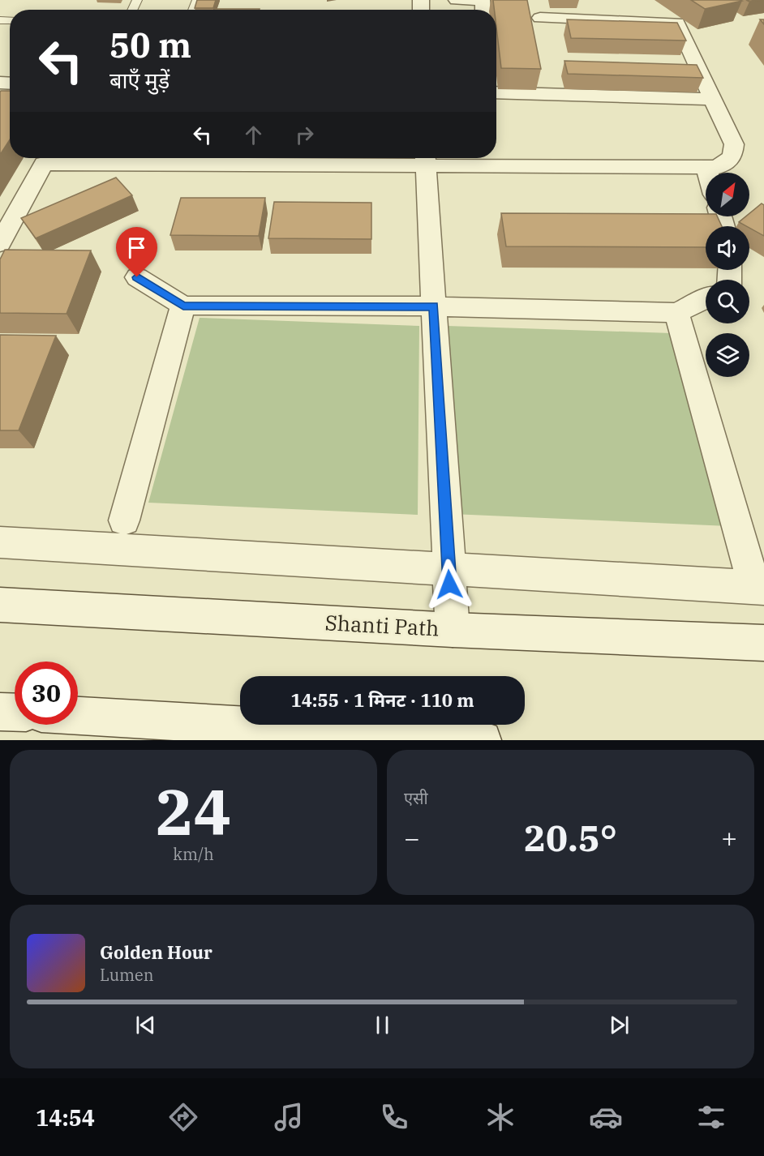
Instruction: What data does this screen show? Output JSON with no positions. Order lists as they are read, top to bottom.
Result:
{
  "streets": {
    "street": ["Shanti Path"]
  },
  "north": "top right",
  "page": {
    "turn": ["50 m", "बाएँ मुड़ें"],
    "limit": "30",
    "trip": "14:55 · 1 मिनट · 110 m",
    "tile": [
      ["24", "km/h"],
      "एसी"
    ],
    "heat": ["−", "20.5°", "+"],
    "song": ["Golden Hour", "Lumen"],
    "tabs": "14:54"
  }
}
